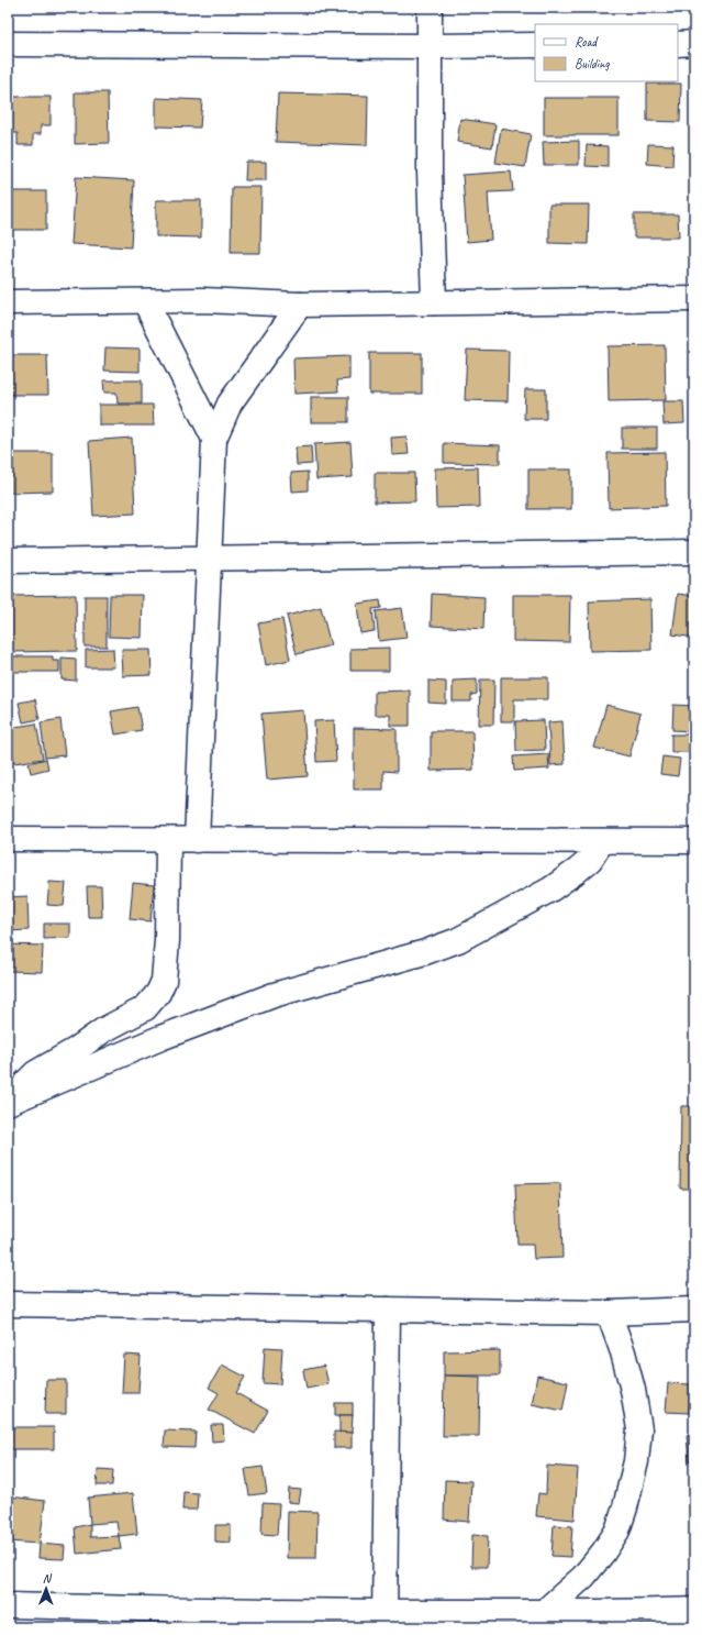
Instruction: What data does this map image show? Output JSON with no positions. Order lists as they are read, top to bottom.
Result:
{
  "legend": ["Road", "Building"],
  "north": "top"
}
